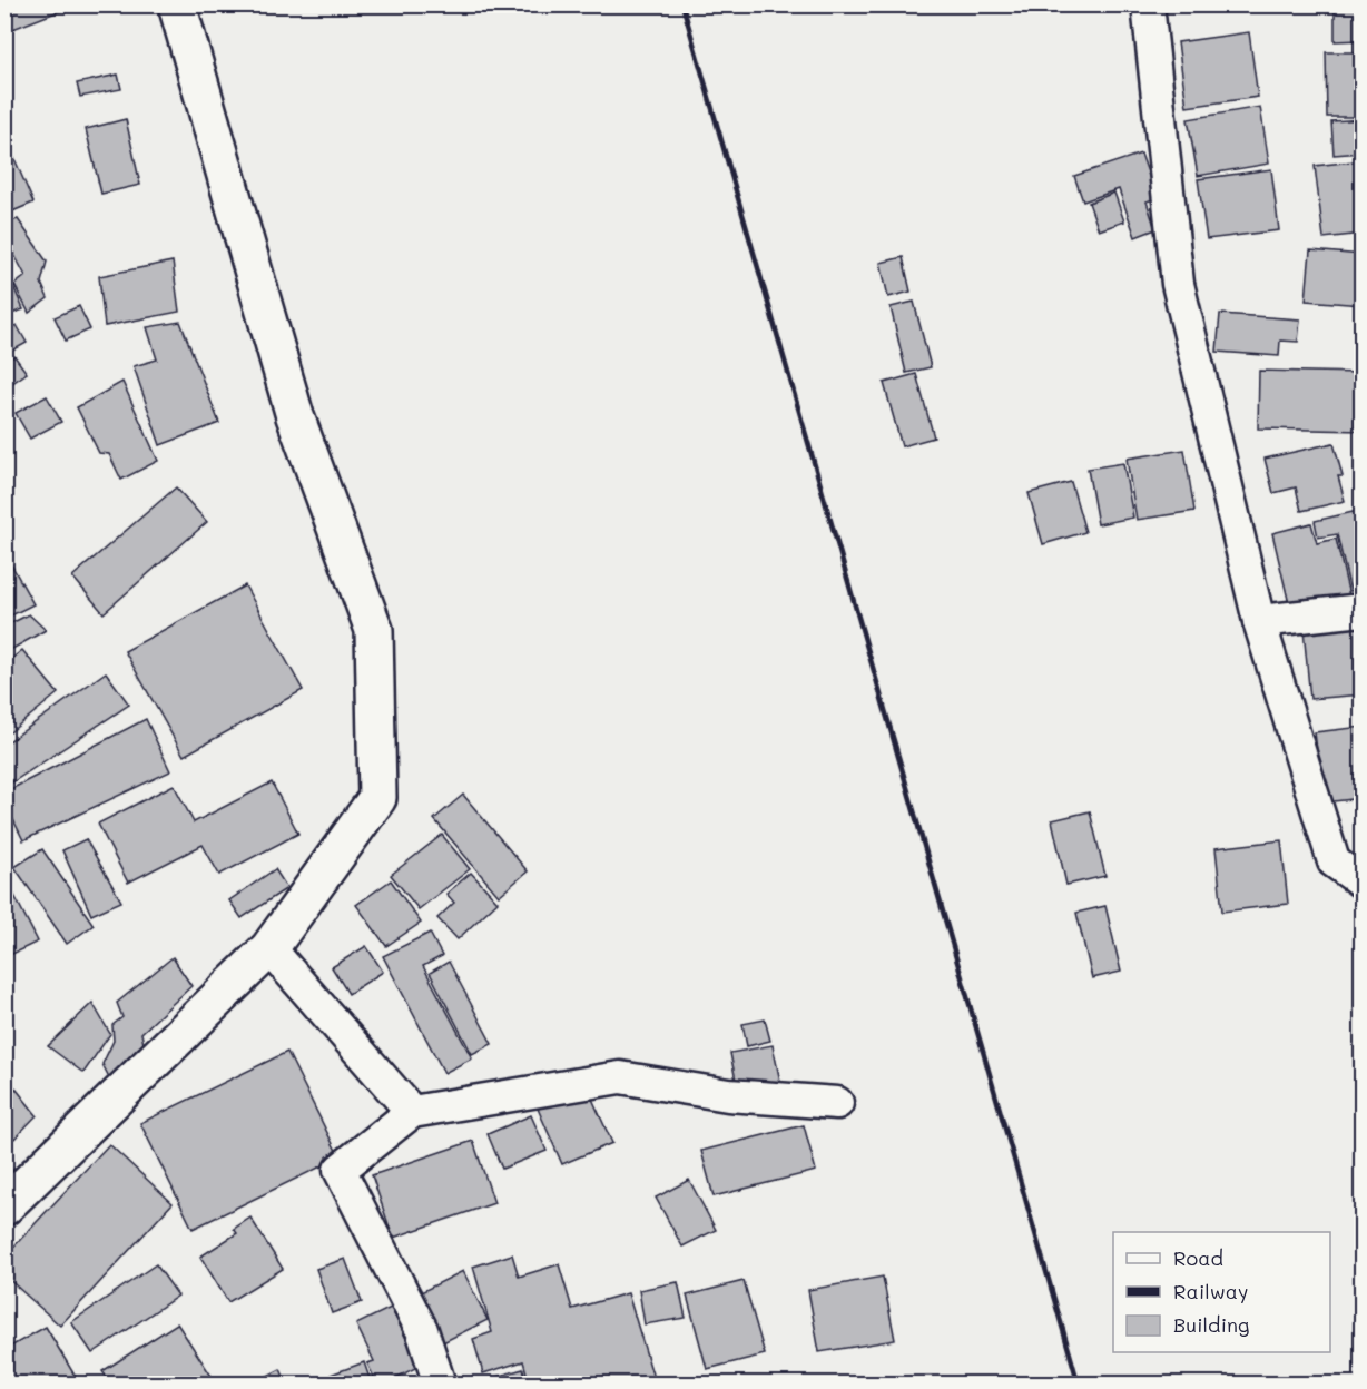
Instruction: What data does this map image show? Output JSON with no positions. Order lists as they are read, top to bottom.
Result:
{
  "legend": ["Road", "Railway", "Building"]
}
